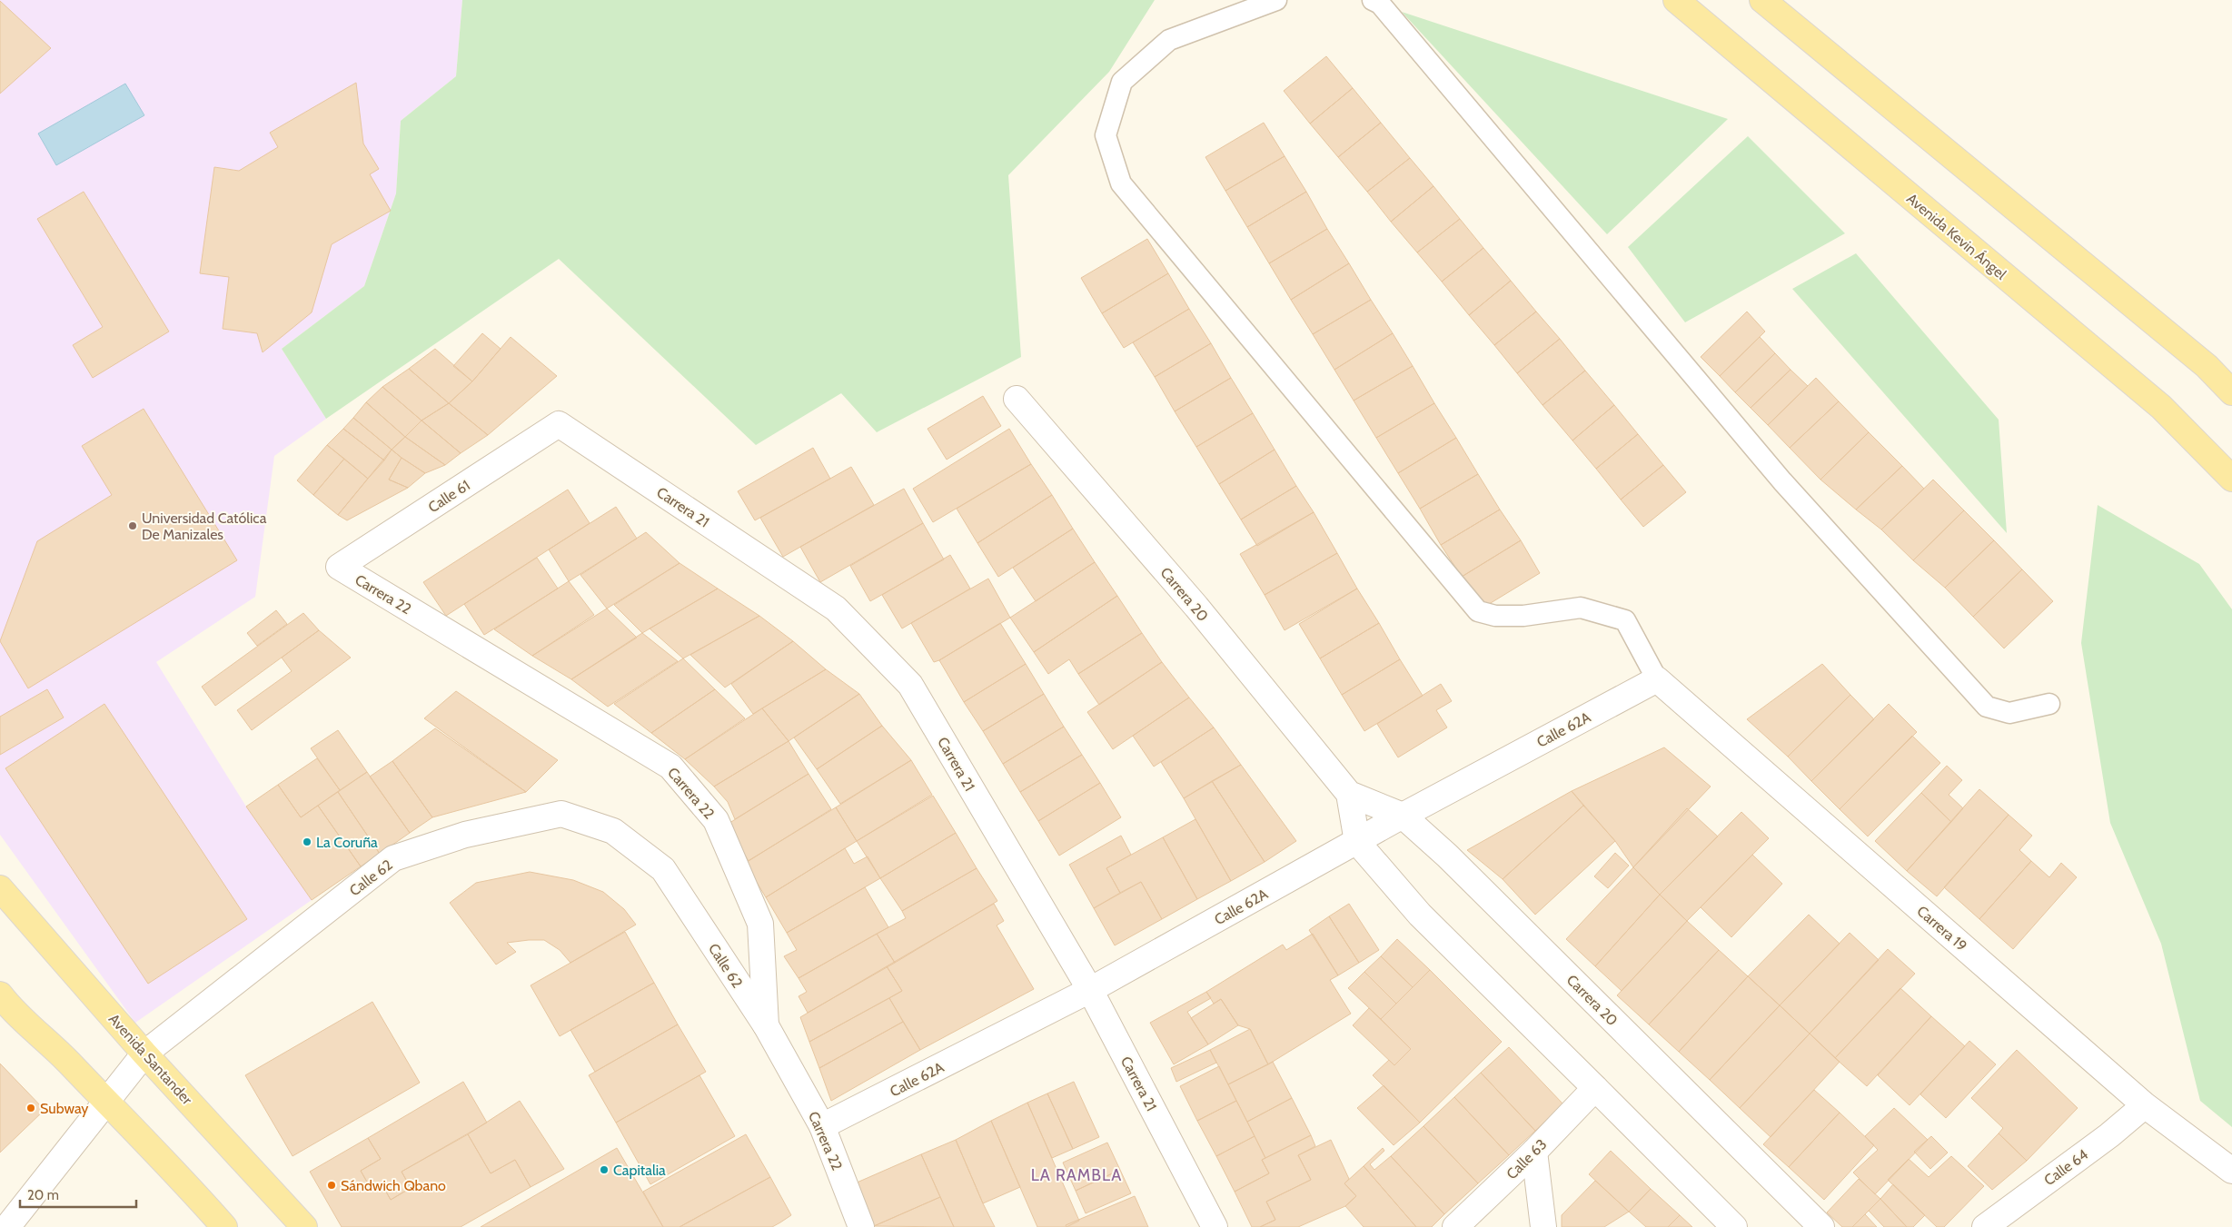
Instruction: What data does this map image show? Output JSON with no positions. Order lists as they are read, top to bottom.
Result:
{
  "streets": {
    "main road": ["Avenida Kevin Ángel", "Avenida Santander"],
    "street": [
      "Calle 61",
      "Carrera 21",
      "Carrera 22",
      "Carrera 20",
      "Calle 62A",
      "Calle 62",
      "Carrera 19",
      "Calle 63",
      "Calle 64"
    ]
  },
  "crossings": [
    ["Calle 61", "Carrera 21"],
    ["Calle 61", "Carrera 22"],
    ["Carrera 21", "Calle 62A"],
    ["Carrera 22", "Calle 62A"],
    ["Carrera 22", "Calle 62"],
    ["Carrera 20", "Calle 62A"],
    ["Calle 62A", "Carrera 19"],
    ["Calle 62", "Avenida Santander"],
    ["Carrera 19", "Calle 64"]
  ],
  "districts": ["LA RAMBLA"],
  "places": [
    "Universidad Católica De Manizales",
    "La Coruña",
    "Subway",
    "Capitalia",
    "Sándwich Qbano"
  ],
  "scale_bar": "20 m"
}
